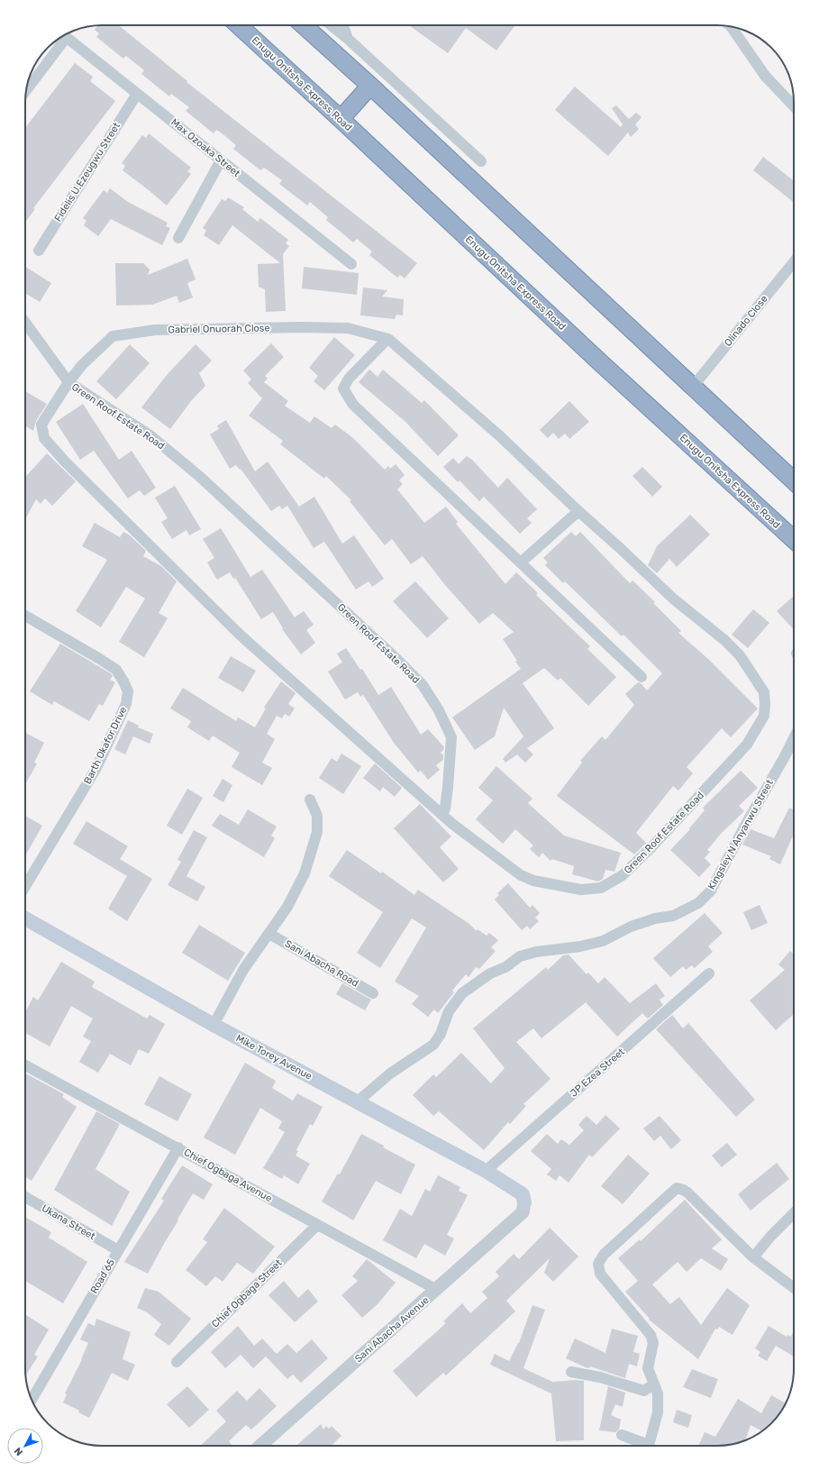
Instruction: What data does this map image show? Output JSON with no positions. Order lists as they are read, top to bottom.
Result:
{
  "streets": {
    "highway": ["Enugu Onitsha Express Road"],
    "main road": ["Mike Torey Avenue"],
    "street": [
      "Max Ozoaka Street",
      "Fidelis U.Ezeugwu Street",
      "Olinado Close",
      "Gabriel Onuorah Close",
      "Green Roof Estate Road",
      "Barth Okafor Drive",
      "Kingsley N Anyanwu Street",
      "Sani Abacha Road",
      "JP Ezea Street",
      "Chief Ogbaga Avenue",
      "Ukana Street",
      "Road 65",
      "Chief Ogbaga Street",
      "Sani Abacha Avenue"
    ]
  },
  "crossings": [
    ["Max Ozoaka Street", "Fidelis U.Ezeugwu Street"],
    ["Gabriel Onuorah Close", "Green Roof Estate Road"],
    ["Kingsley N Anyanwu Street", "Mike Torey Avenue"],
    ["Mike Torey Avenue", "JP Ezea Street"],
    ["Mike Torey Avenue", "Sani Abacha Avenue"],
    ["Chief Ogbaga Avenue", "Road 65"],
    ["Chief Ogbaga Avenue", "Chief Ogbaga Street"],
    ["Chief Ogbaga Avenue", "Sani Abacha Avenue"],
    ["Ukana Street", "Road 65"]
  ],
  "north": "bottom left"
}
